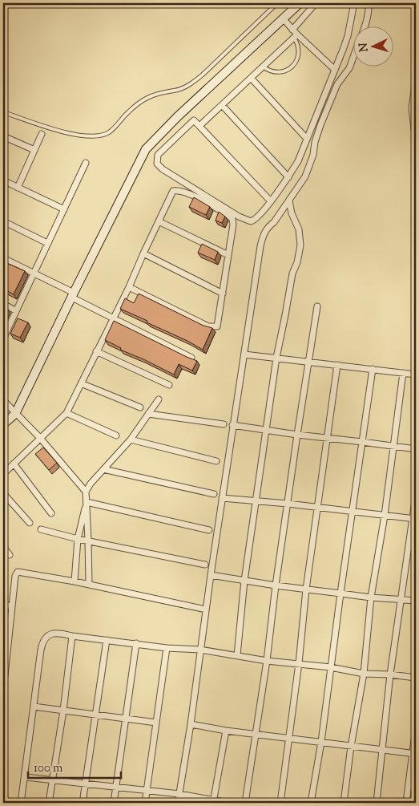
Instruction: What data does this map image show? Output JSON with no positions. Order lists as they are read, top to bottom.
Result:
{
  "scale_bar": "100 m",
  "north": "left"
}
